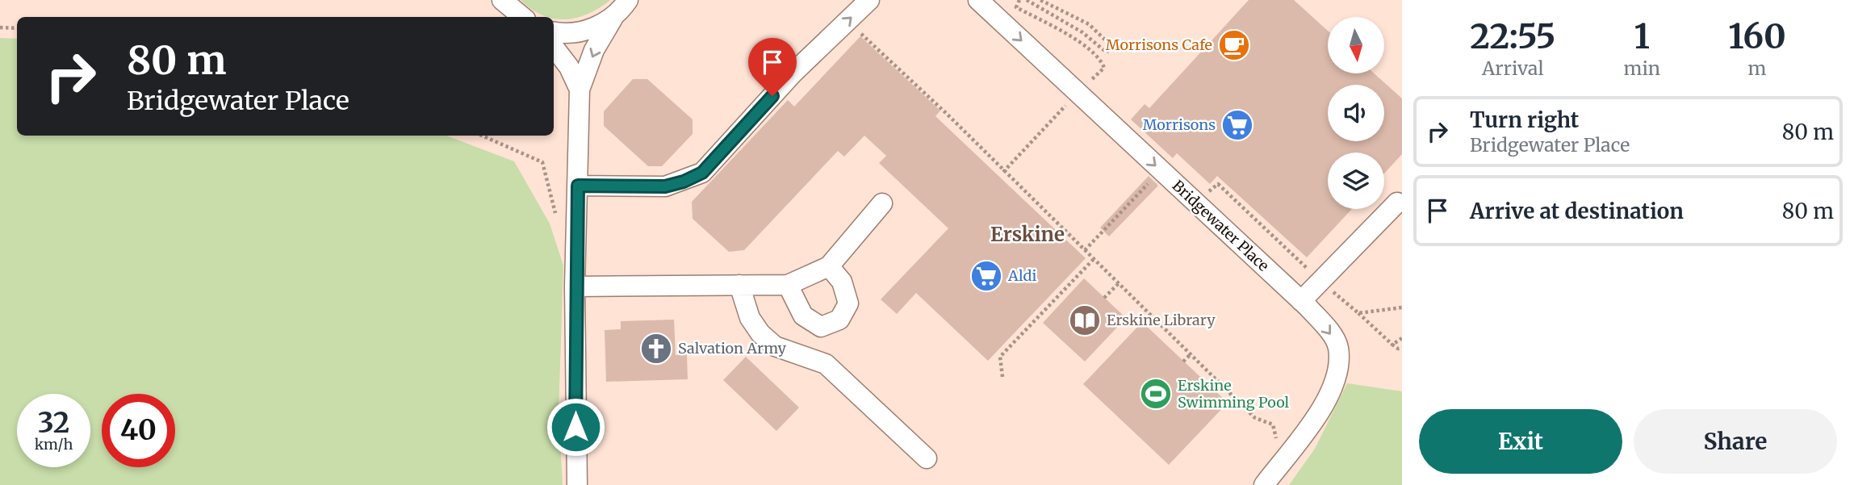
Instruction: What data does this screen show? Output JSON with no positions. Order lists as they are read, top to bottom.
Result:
{
  "streets": {
    "street": ["Bridgewater Place"]
  },
  "one_way": ["Bridgewater Place"],
  "districts": ["Erskine"],
  "places": {
    "cafe": ["Morrisons Cafe"],
    "supermarket": ["Morrisons", "Aldi"],
    "library": ["Erskine Library"],
    "church": ["Salvation Army"],
    "sports": ["Erskine Swimming Pool"]
  },
  "north": "bottom",
  "page": {
    "eta": [
      "22:55",
      "Arrival",
      "1",
      "min",
      "160",
      "m"
    ],
    "turn": ["80 m", "Bridgewater Place"],
    "list": [
      {
        "name": "Turn right",
        "note": "Bridgewater Place",
        "value": "80 m"
      },
      {
        "name": "Arrive at destination",
        "value": "80 m"
      }
    ],
    "speed": "32 km/h",
    "limit": "40",
    "buttons": ["Exit", "Share"]
  }
}
